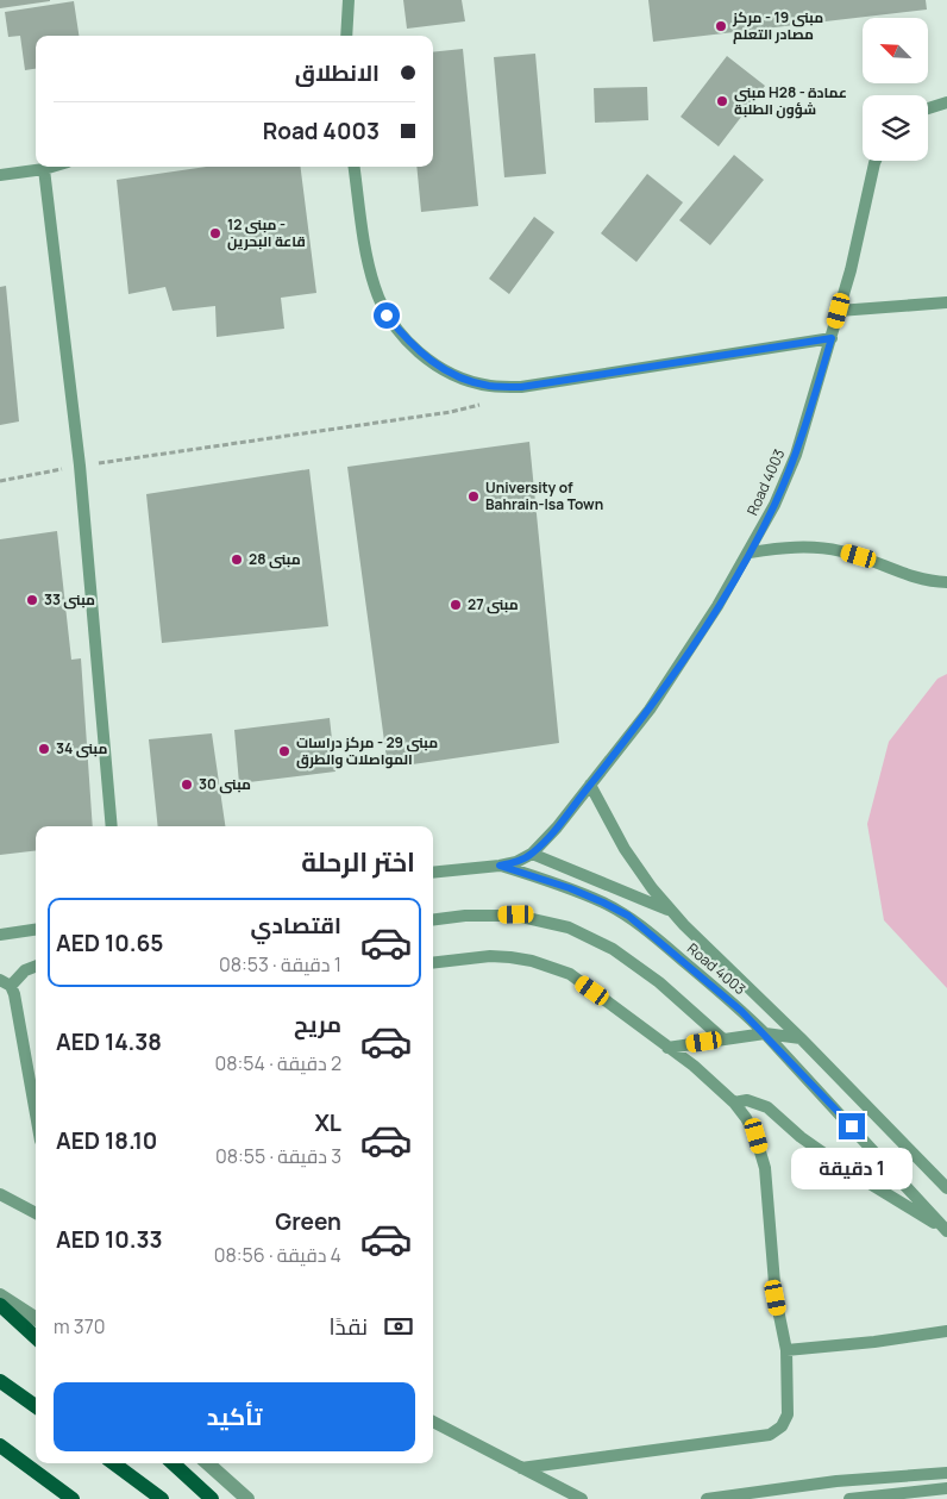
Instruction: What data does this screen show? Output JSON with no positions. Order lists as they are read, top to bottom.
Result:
{
  "streets": {
    "lane": ["Road 4003"]
  },
  "places": [
    "مبنى 19 - مركز مصادر التعلم",
    "مبنى H28 - عمادة شؤون الطلبة",
    "مبنى 12 - قاعة البحرين",
    "University of Bahrain-Isa Town",
    "مبنى 28",
    "مبنى 33",
    "مبنى 27",
    "مبنى 34",
    "مبنى 29 - مركز دراسات المواصلات والطرق",
    "مبنى 30"
  ],
  "north": "top left",
  "page": {
    "banner": ["الانطلاق", "Road 4003"],
    "heading": "اختر الرحلة",
    "list": [
      {
        "name": "اقتصادي",
        "note": "1 دقيقة · 08:53",
        "value": "AED 10.65"
      },
      {
        "name": "مريح",
        "note": "2 دقيقة · 08:54",
        "value": "AED 14.38"
      },
      {
        "name": "XL",
        "note": "3 دقيقة · 08:55",
        "value": "AED 18.10"
      },
      {
        "name": "Green",
        "note": "4 دقيقة · 08:56",
        "value": "AED 10.33"
      }
    ],
    "bubble": "1 دقيقة",
    "pay": ["نقدًا", "370 m"],
    "buttons": "تأكيد"
  }
}
